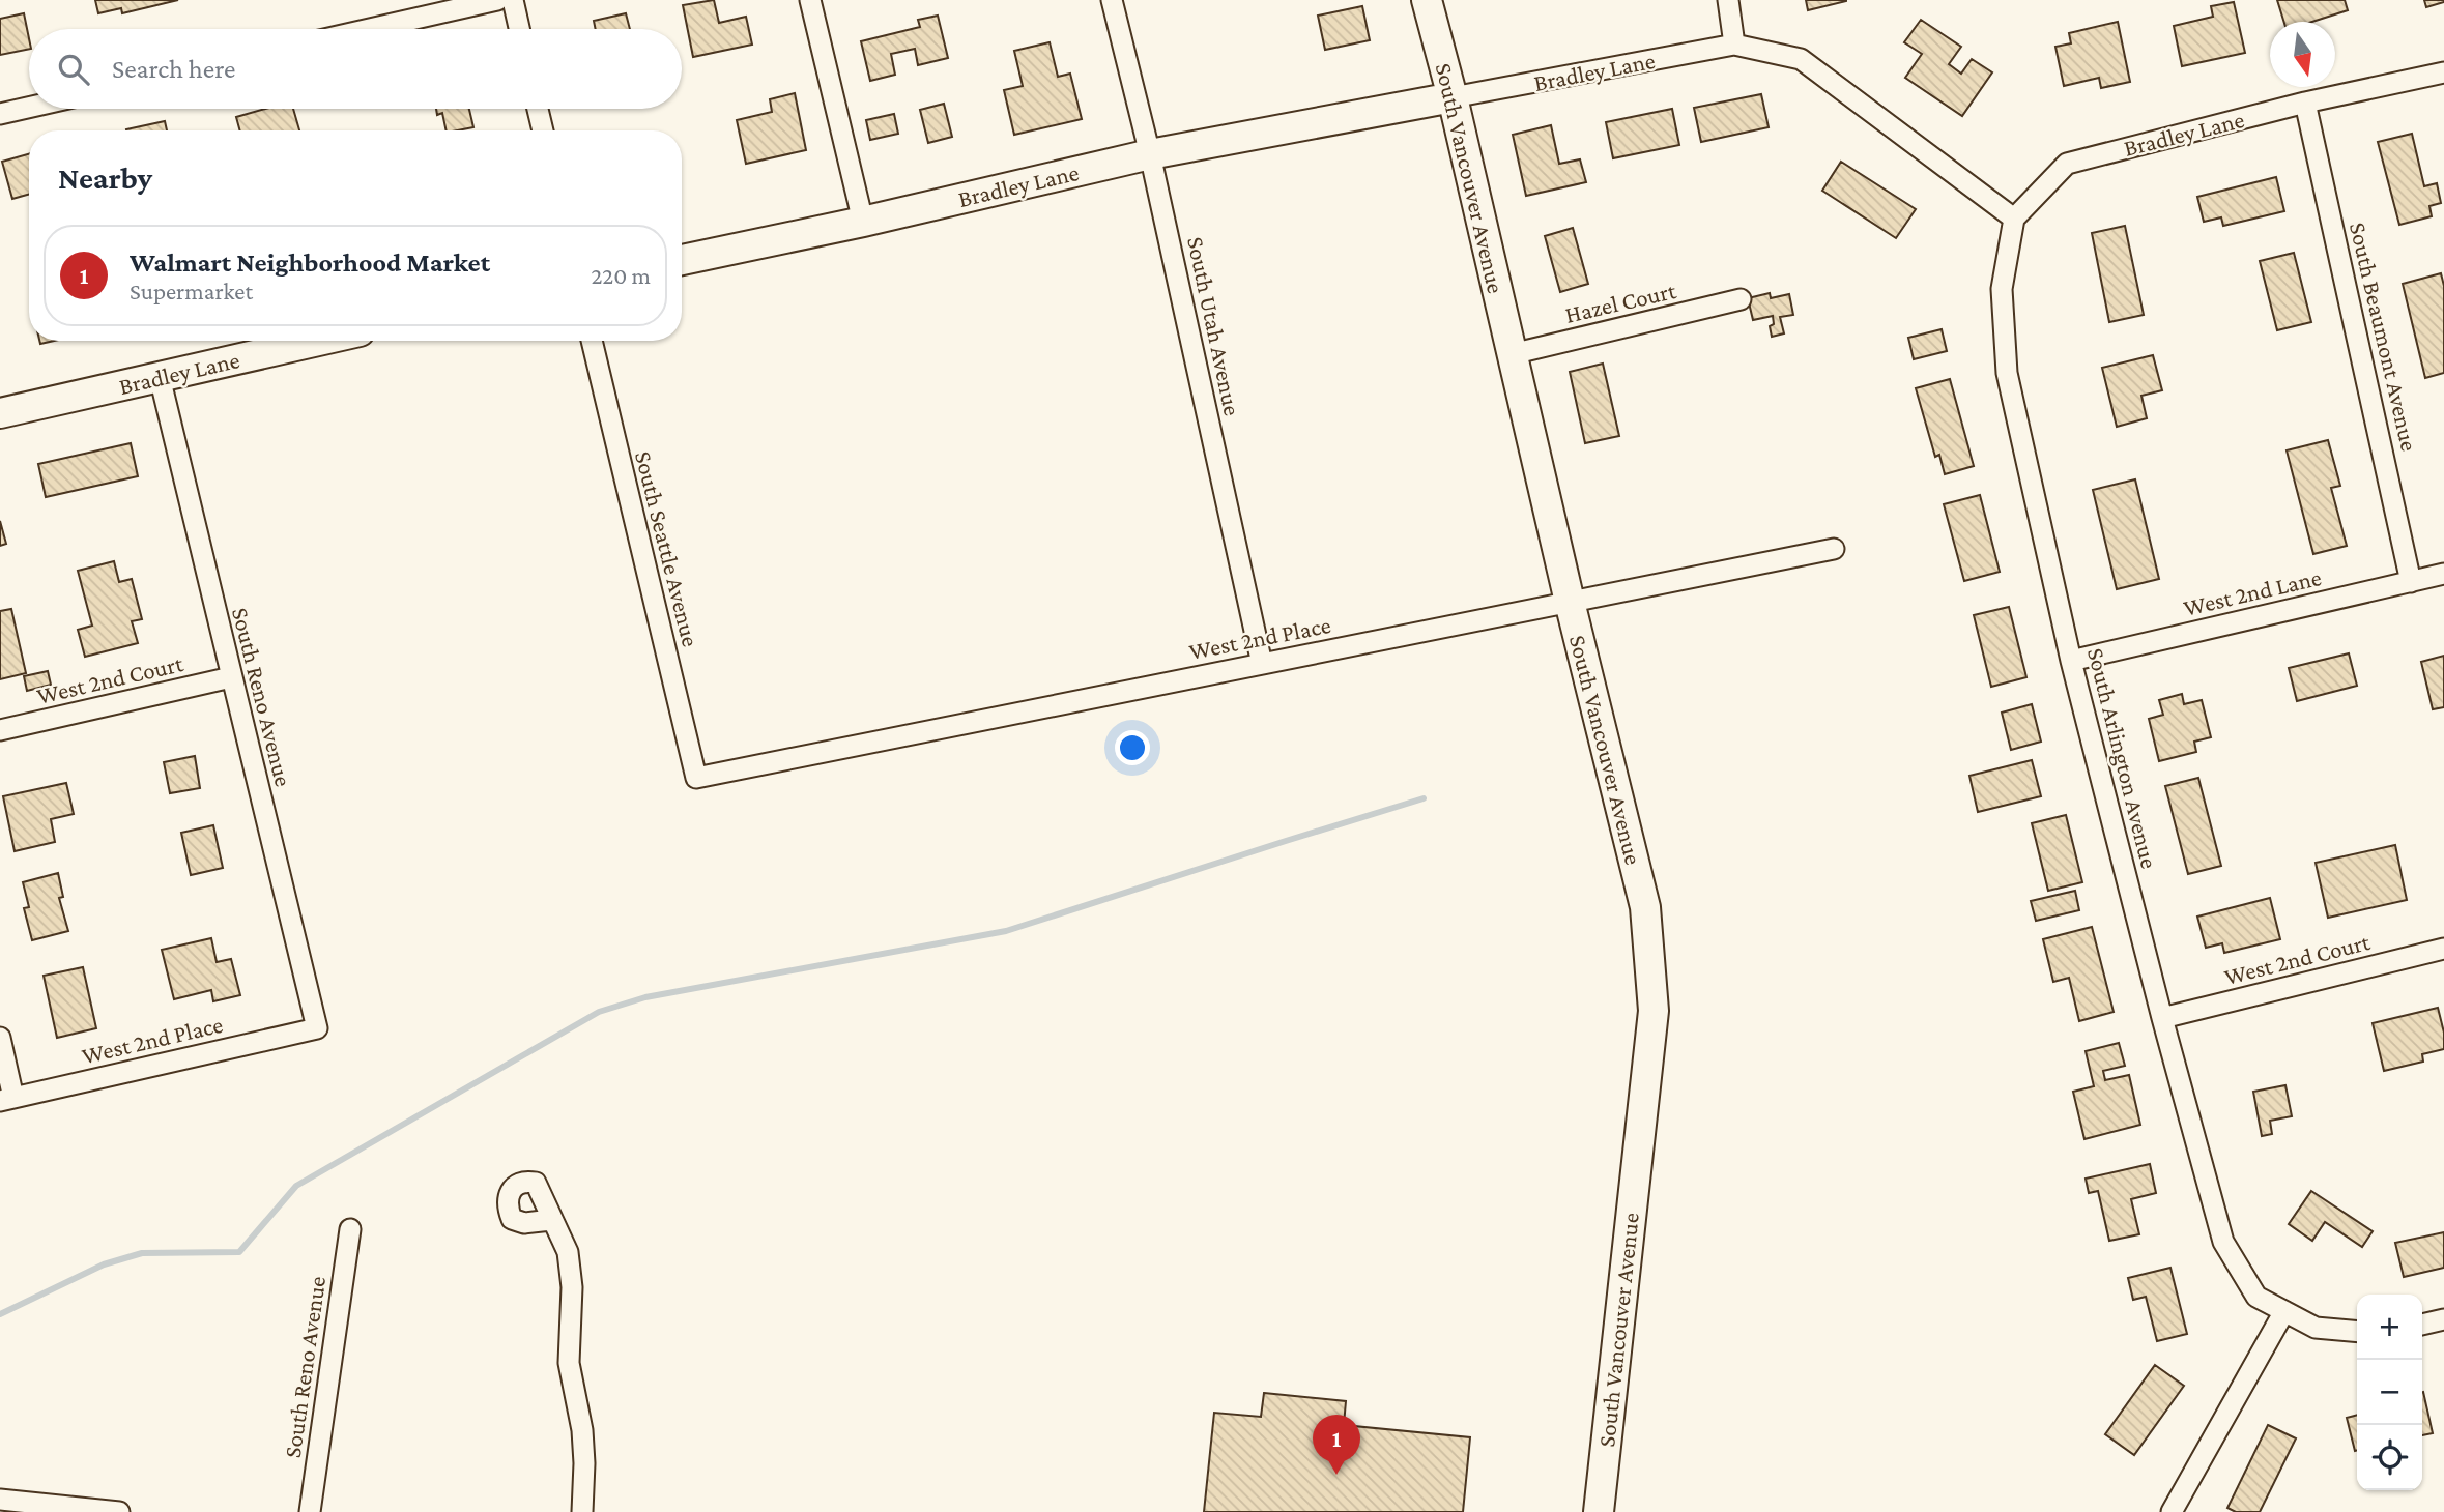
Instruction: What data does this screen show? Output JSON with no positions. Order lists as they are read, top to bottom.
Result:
{
  "streets": {
    "street": [
      "Bradley Lane",
      "South Vancouver Avenue",
      "Hazel Court",
      "South Utah Avenue",
      "South Beaumont Avenue",
      "South Seattle Avenue",
      "West 2nd Lane",
      "West 2nd Place",
      "West 2nd Court",
      "South Reno Avenue",
      "South Arlington Avenue"
    ]
  },
  "crossings": [
    ["Bradley Lane", "South Vancouver Avenue"],
    ["Bradley Lane", "South Utah Avenue"],
    ["Bradley Lane", "South Beaumont Avenue"],
    ["Bradley Lane", "South Reno Avenue"],
    ["Bradley Lane", "South Arlington Avenue"],
    ["South Vancouver Avenue", "Hazel Court"],
    ["South Vancouver Avenue", "West 2nd Place"],
    ["South Utah Avenue", "West 2nd Place"],
    ["South Beaumont Avenue", "West 2nd Lane"],
    ["South Seattle Avenue", "West 2nd Place"],
    ["West 2nd Lane", "South Arlington Avenue"],
    ["West 2nd Place", "South Reno Avenue"],
    ["West 2nd Court", "South Reno Avenue"],
    ["West 2nd Court", "South Arlington Avenue"]
  ],
  "north": "bottom",
  "page": {
    "search": "Search here",
    "heading": "Nearby",
    "list": [
      {
        "mark": "1",
        "name": "Walmart Neighborhood Market",
        "note": "Supermarket",
        "value": "220 m"
      }
    ],
    "map_buttons": ["+", "−"],
    "pins": "1"
  }
}
